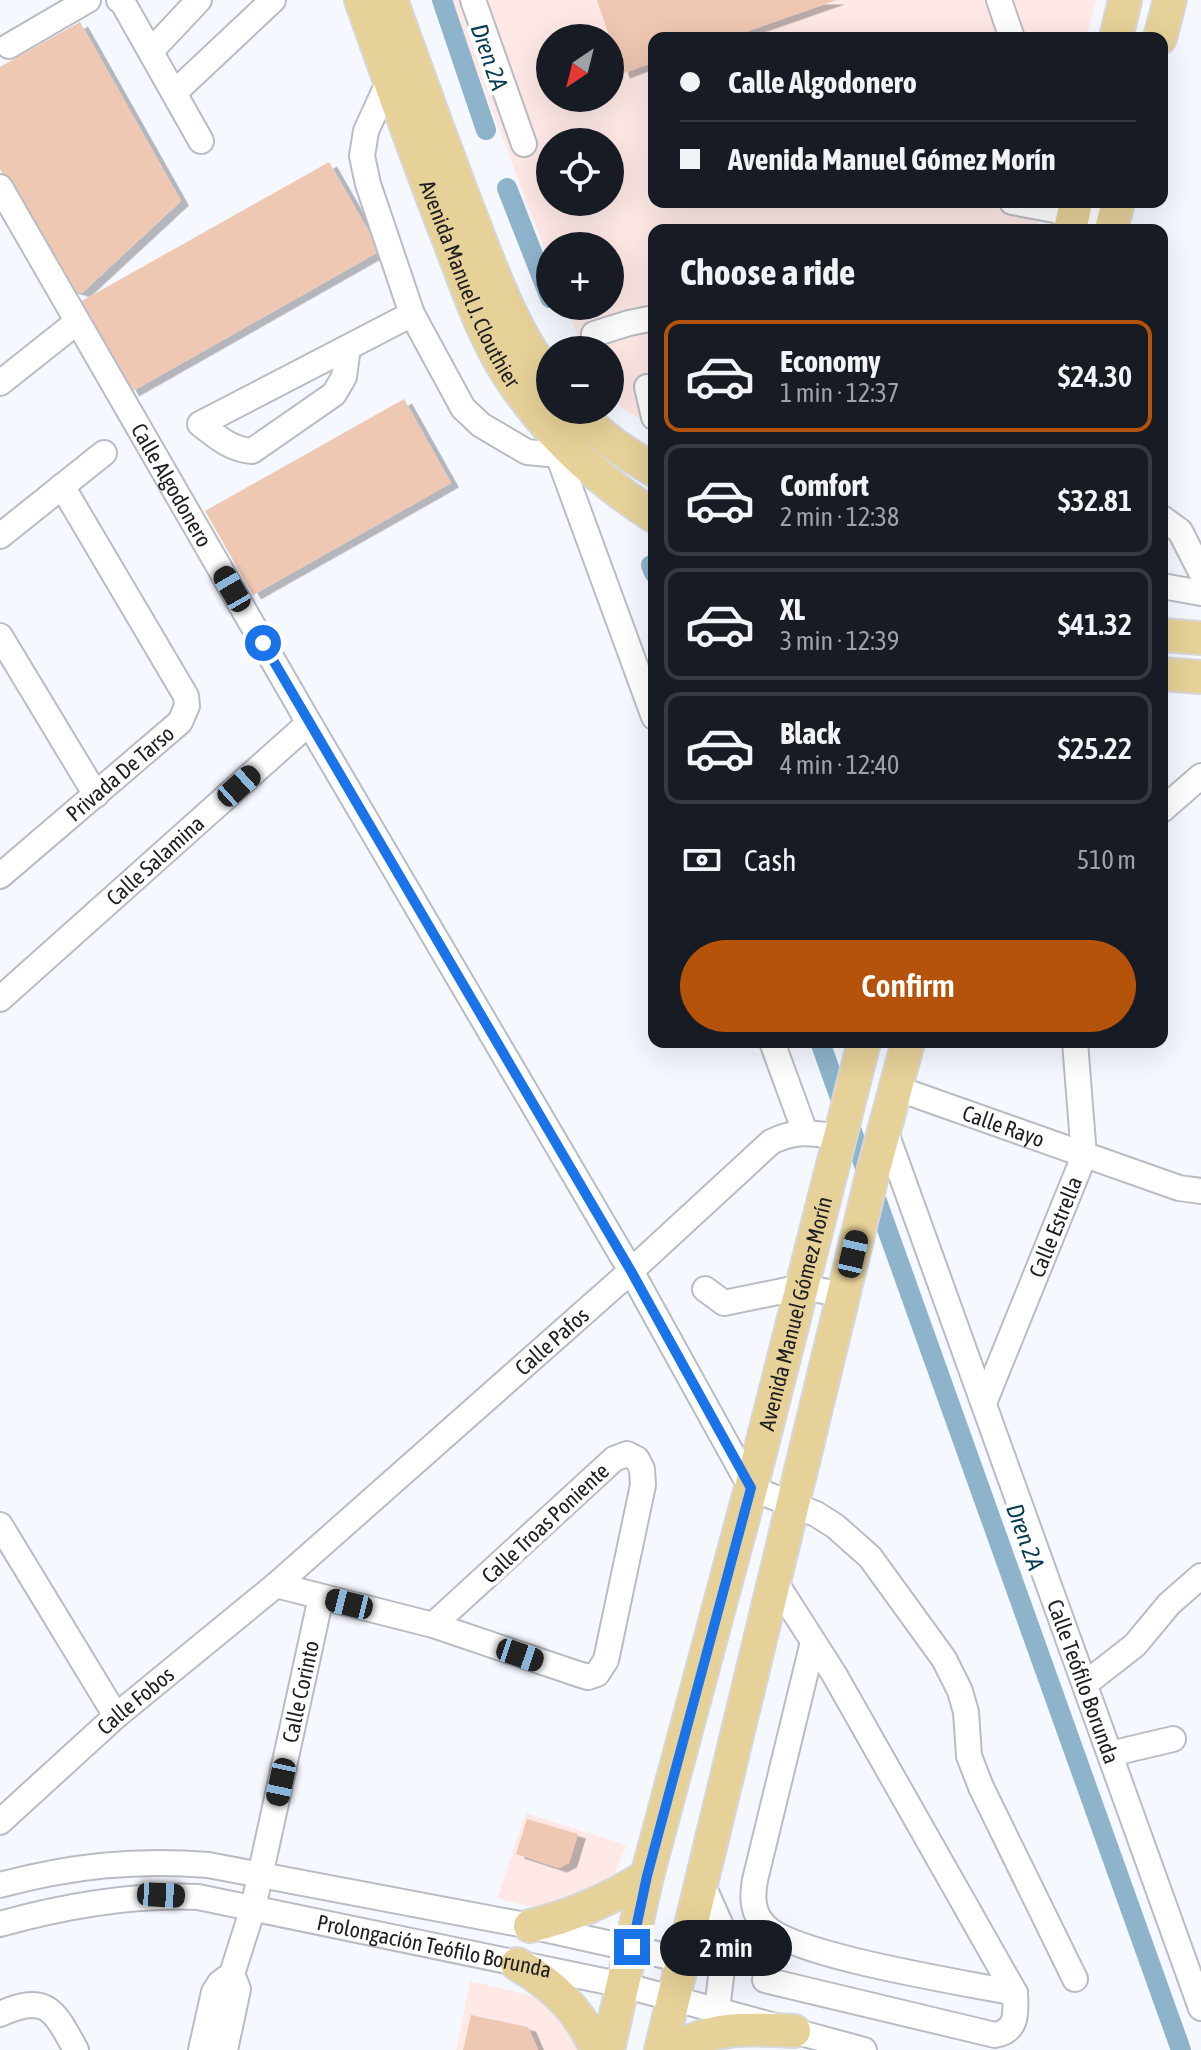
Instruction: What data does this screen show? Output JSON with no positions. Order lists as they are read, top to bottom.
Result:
{
  "streets": {
    "main road": ["Avenida Manuel J. Clouthier", "Avenida Manuel Gómez Morín"],
    "street": [
      "Calle Algodonero",
      "Privada De Tarso",
      "Calle Salamina",
      "Calle Rayo",
      "Calle Estrella",
      "Calle Pafos",
      "Calle Troas Poniente",
      "Calle Teófilo Borunda",
      "Calle Corinto",
      "Calle Fobos",
      "Prolongación Teófilo Borunda"
    ]
  },
  "crossings": [
    ["Calle Algodonero", "Calle Salamina"],
    ["Calle Algodonero", "Avenida Manuel Gómez Morín"],
    ["Calle Algodonero", "Calle Pafos"],
    ["Calle Rayo", "Calle Estrella"],
    ["Calle Rayo", "Avenida Manuel Gómez Morín"],
    ["Calle Estrella", "Calle Teófilo Borunda"],
    ["Avenida Manuel Gómez Morín", "Calle Pafos"],
    ["Avenida Manuel Gómez Morín", "Calle Teófilo Borunda"],
    ["Avenida Manuel Gómez Morín", "Prolongación Teófilo Borunda"],
    ["Calle Pafos", "Calle Fobos"],
    ["Calle Corinto", "Prolongación Teófilo Borunda"]
  ],
  "water": ["Dren 2A"],
  "north": "bottom left",
  "page": {
    "map_buttons": ["+", "−"],
    "banner": ["Calle Algodonero", "Avenida Manuel Gómez Morín"],
    "heading": "Choose a ride",
    "list": [
      {
        "name": "Economy",
        "note": "1 min · 12:37",
        "value": "$24.30"
      },
      {
        "name": "Comfort",
        "note": "2 min · 12:38",
        "value": "$32.81"
      },
      {
        "name": "XL",
        "note": "3 min · 12:39",
        "value": "$41.32"
      },
      {
        "name": "Black",
        "note": "4 min · 12:40",
        "value": "$25.22"
      }
    ],
    "pay": ["Cash", "510 m"],
    "buttons": "Confirm",
    "bubble": "2 min"
  }
}
